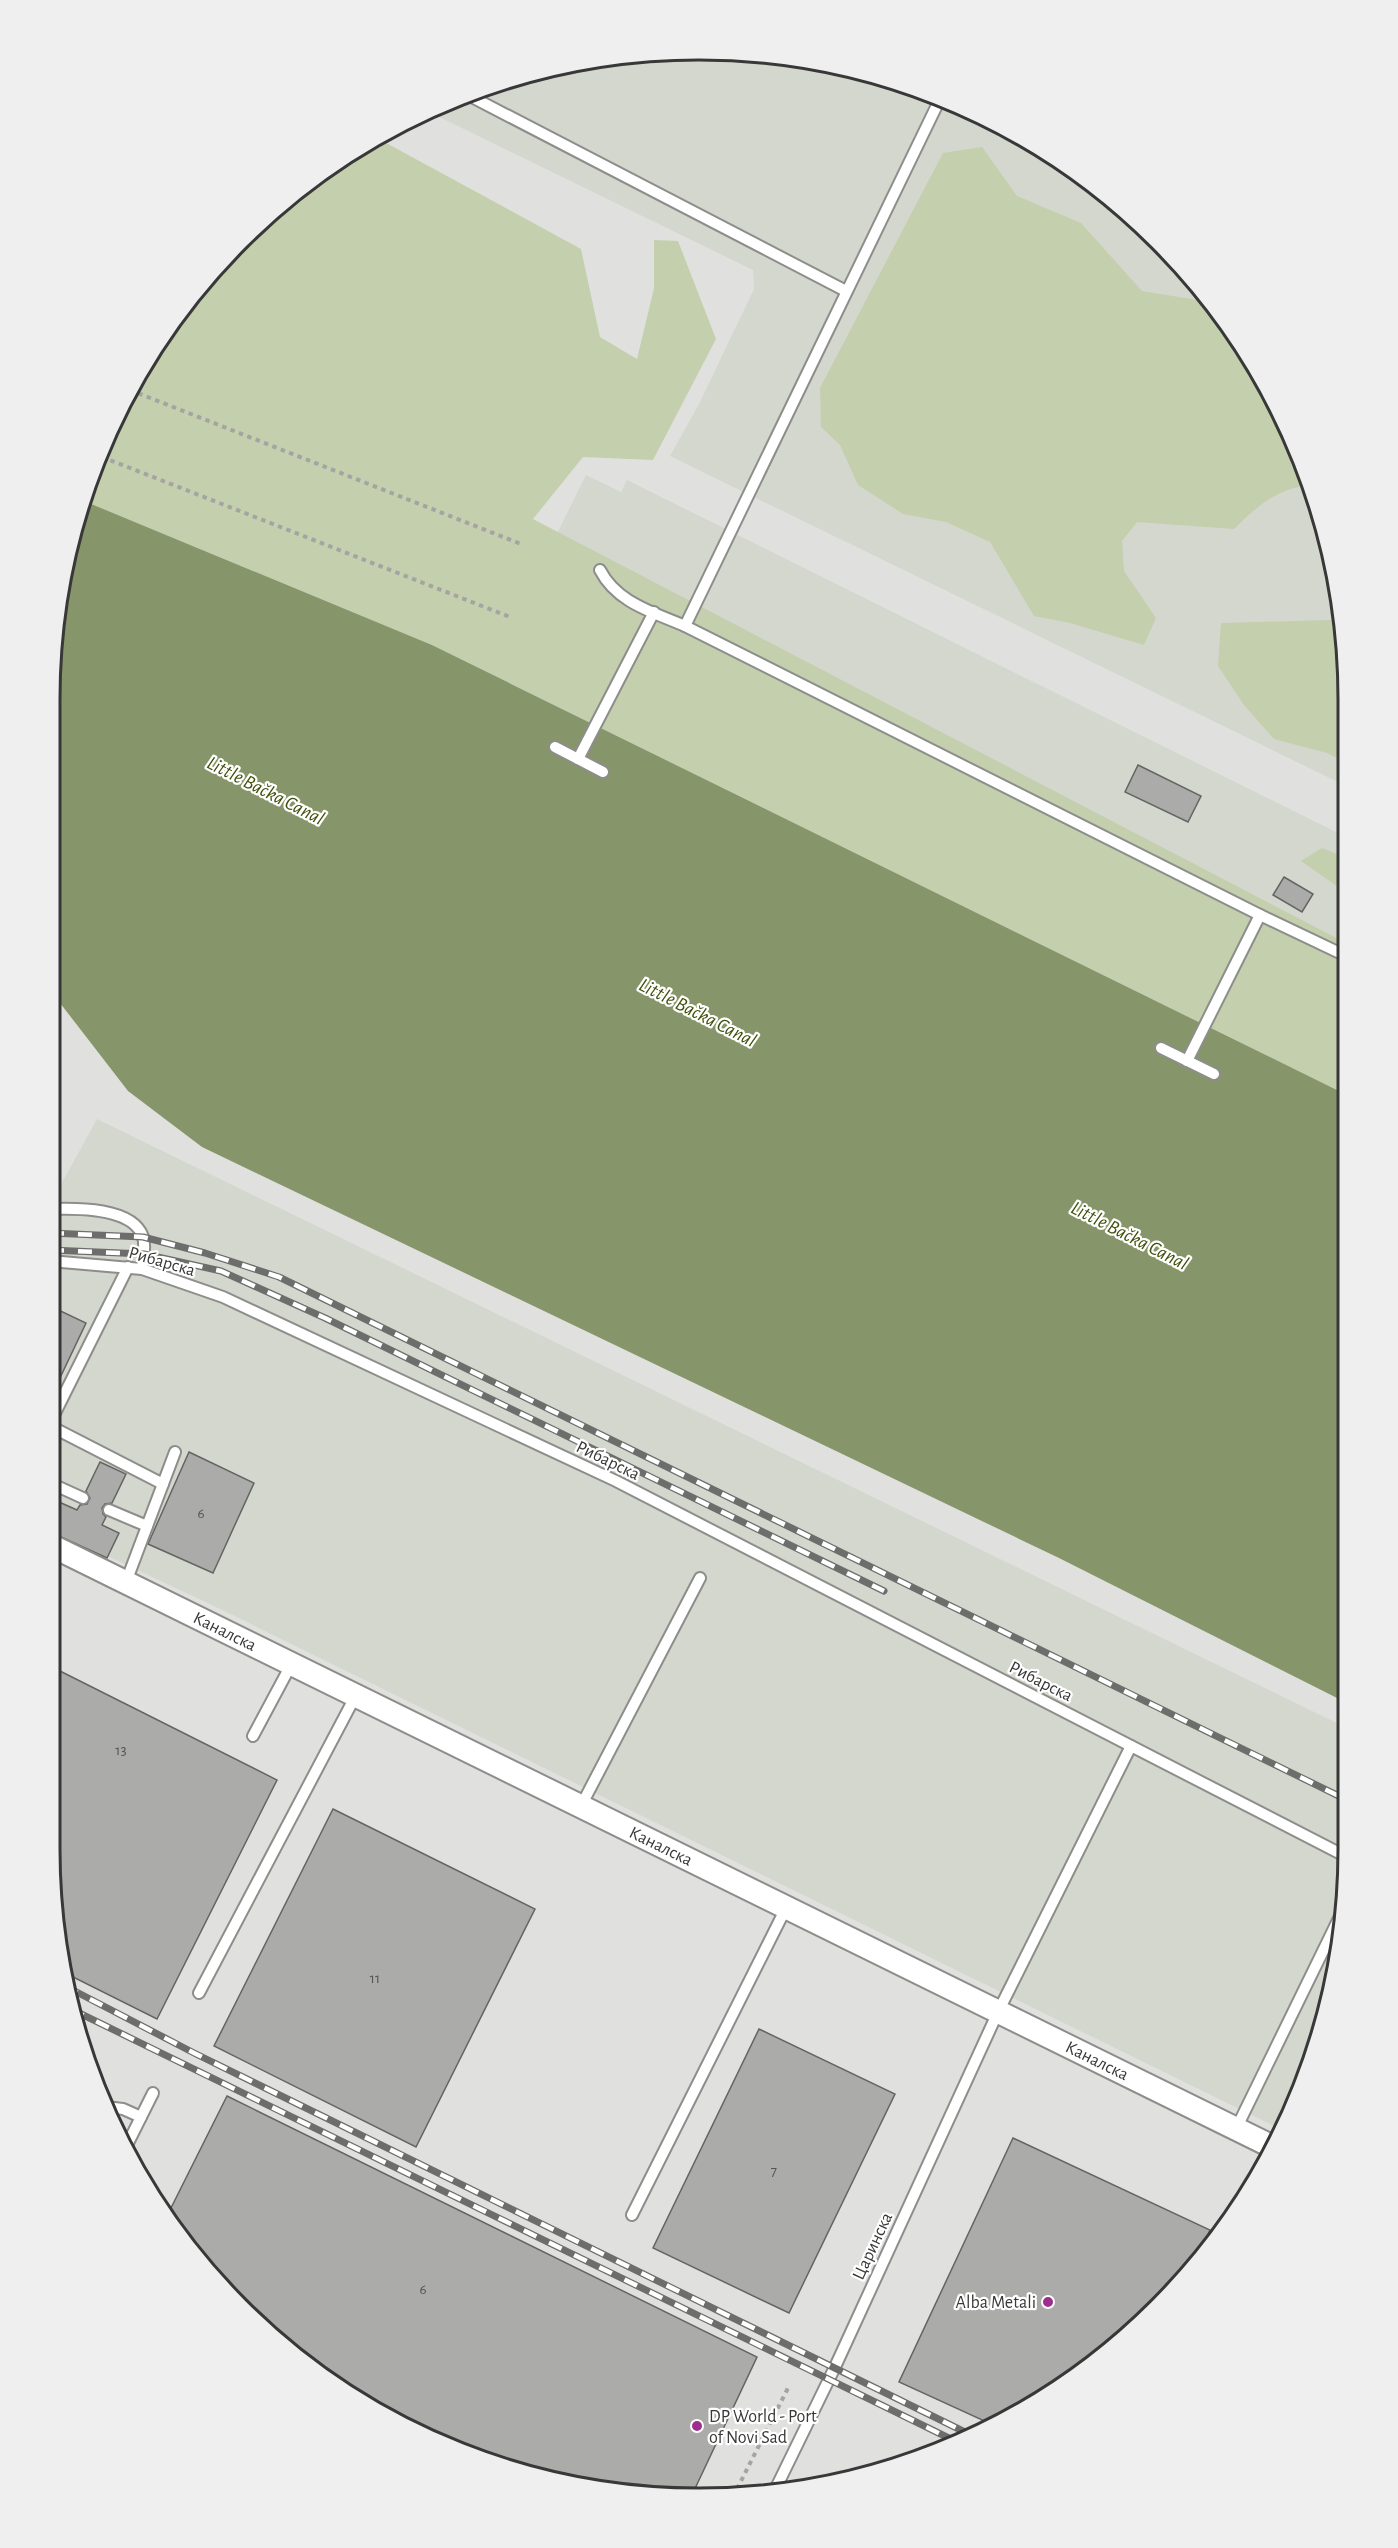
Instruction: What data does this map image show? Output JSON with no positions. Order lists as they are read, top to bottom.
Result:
{
  "streets": {
    "street": ["Каналска"],
    "lane": ["Рибарска", "Царинска"]
  },
  "crossings": [
    ["Рибарска", "Царинска"],
    ["Каналска", "Царинска"]
  ],
  "water": ["Little Bačka Canal"],
  "places": ["Alba Metali", "DP World - Port of Novi Sad"],
  "house_numbers": [
    "6",
    "13",
    "11",
    "7",
    "6"
  ]
}
